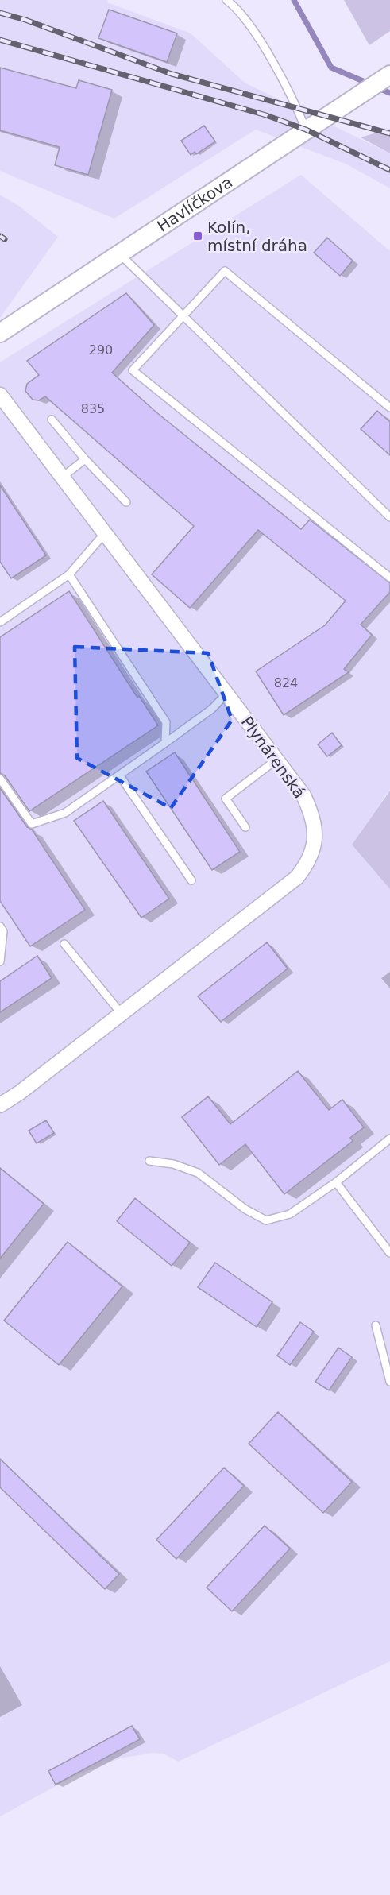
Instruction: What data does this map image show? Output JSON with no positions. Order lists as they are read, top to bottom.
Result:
{
  "streets": {
    "street": ["Havlíčkova", "Plynárenská"]
  },
  "places": {
    "transit": ["Kolín, místní dráha"]
  },
  "house_numbers": ["290", "835", "824"]
}
